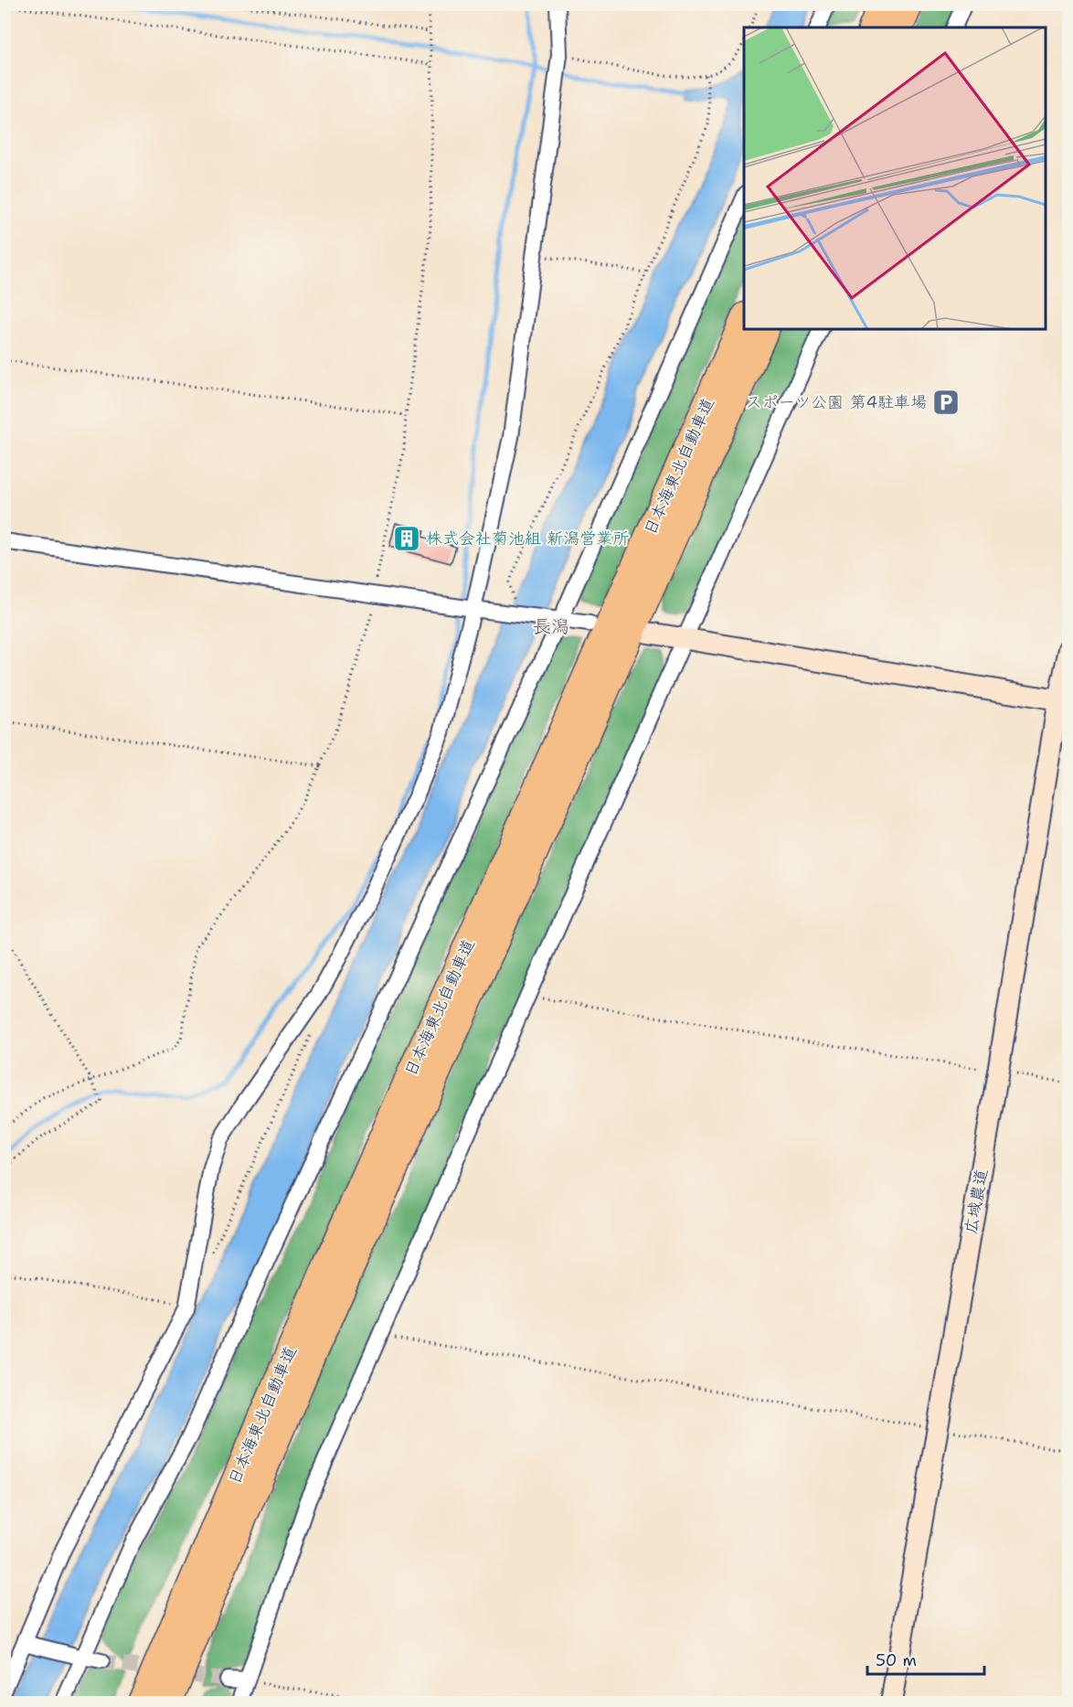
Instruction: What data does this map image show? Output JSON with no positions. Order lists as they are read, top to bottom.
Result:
{
  "streets": {
    "highway": ["日本海東北自動車道"],
    "street": ["広域農道"]
  },
  "districts": ["長潟"],
  "places": {
    "parking": ["スポーツ公園 第4駐車場"],
    "building": ["株式会社菊池組 新潟営業所"]
  },
  "scale_bar": "50 m"
}
